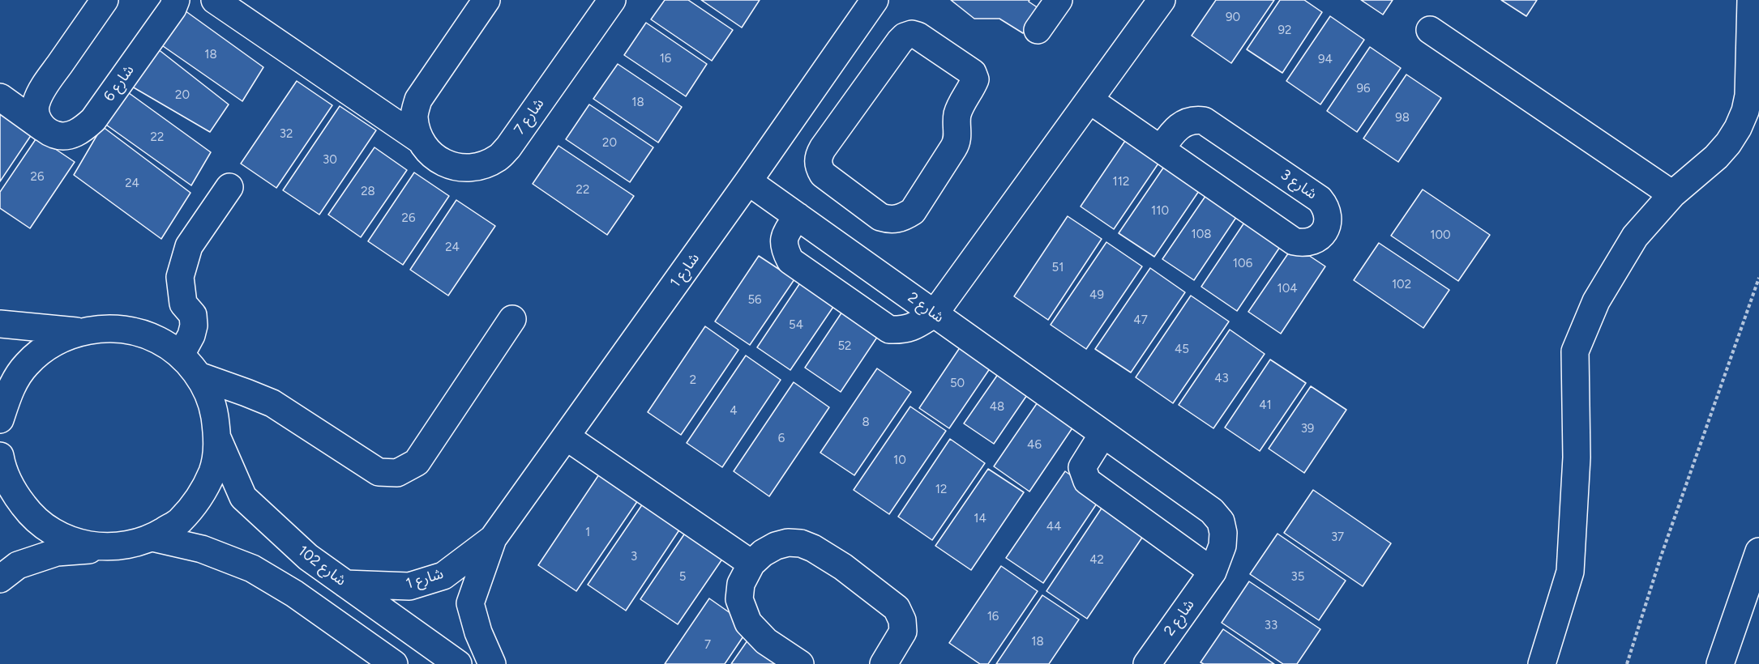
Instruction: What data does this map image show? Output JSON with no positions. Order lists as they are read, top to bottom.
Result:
{
  "streets": {
    "main road": [
      "شارع 6",
      "شارع 7",
      "شارع 3",
      "شارع 1",
      "شارع 2",
      "شارع 102"
    ]
  },
  "crossings": [
    ["شارع 1", "شارع 2"],
    ["شارع 1", "شارع 102"]
  ],
  "house_numbers": [
    "90",
    "92",
    "18",
    "16",
    "94",
    "96",
    "20",
    "18",
    "98",
    "32",
    "22",
    "20",
    "30",
    "26",
    "112",
    "24",
    "22",
    "28",
    "110",
    "26",
    "108",
    "100",
    "24",
    "106",
    "51",
    "102",
    "104",
    "49",
    "56",
    "47",
    "54",
    "52",
    "45",
    "43",
    "2",
    "50",
    "41",
    "48",
    "4",
    "8",
    "39",
    "6",
    "46",
    "10",
    "12",
    "14",
    "44",
    "1",
    "37",
    "3",
    "42",
    "5",
    "35",
    "16",
    "33",
    "18",
    "7"
  ]
}
